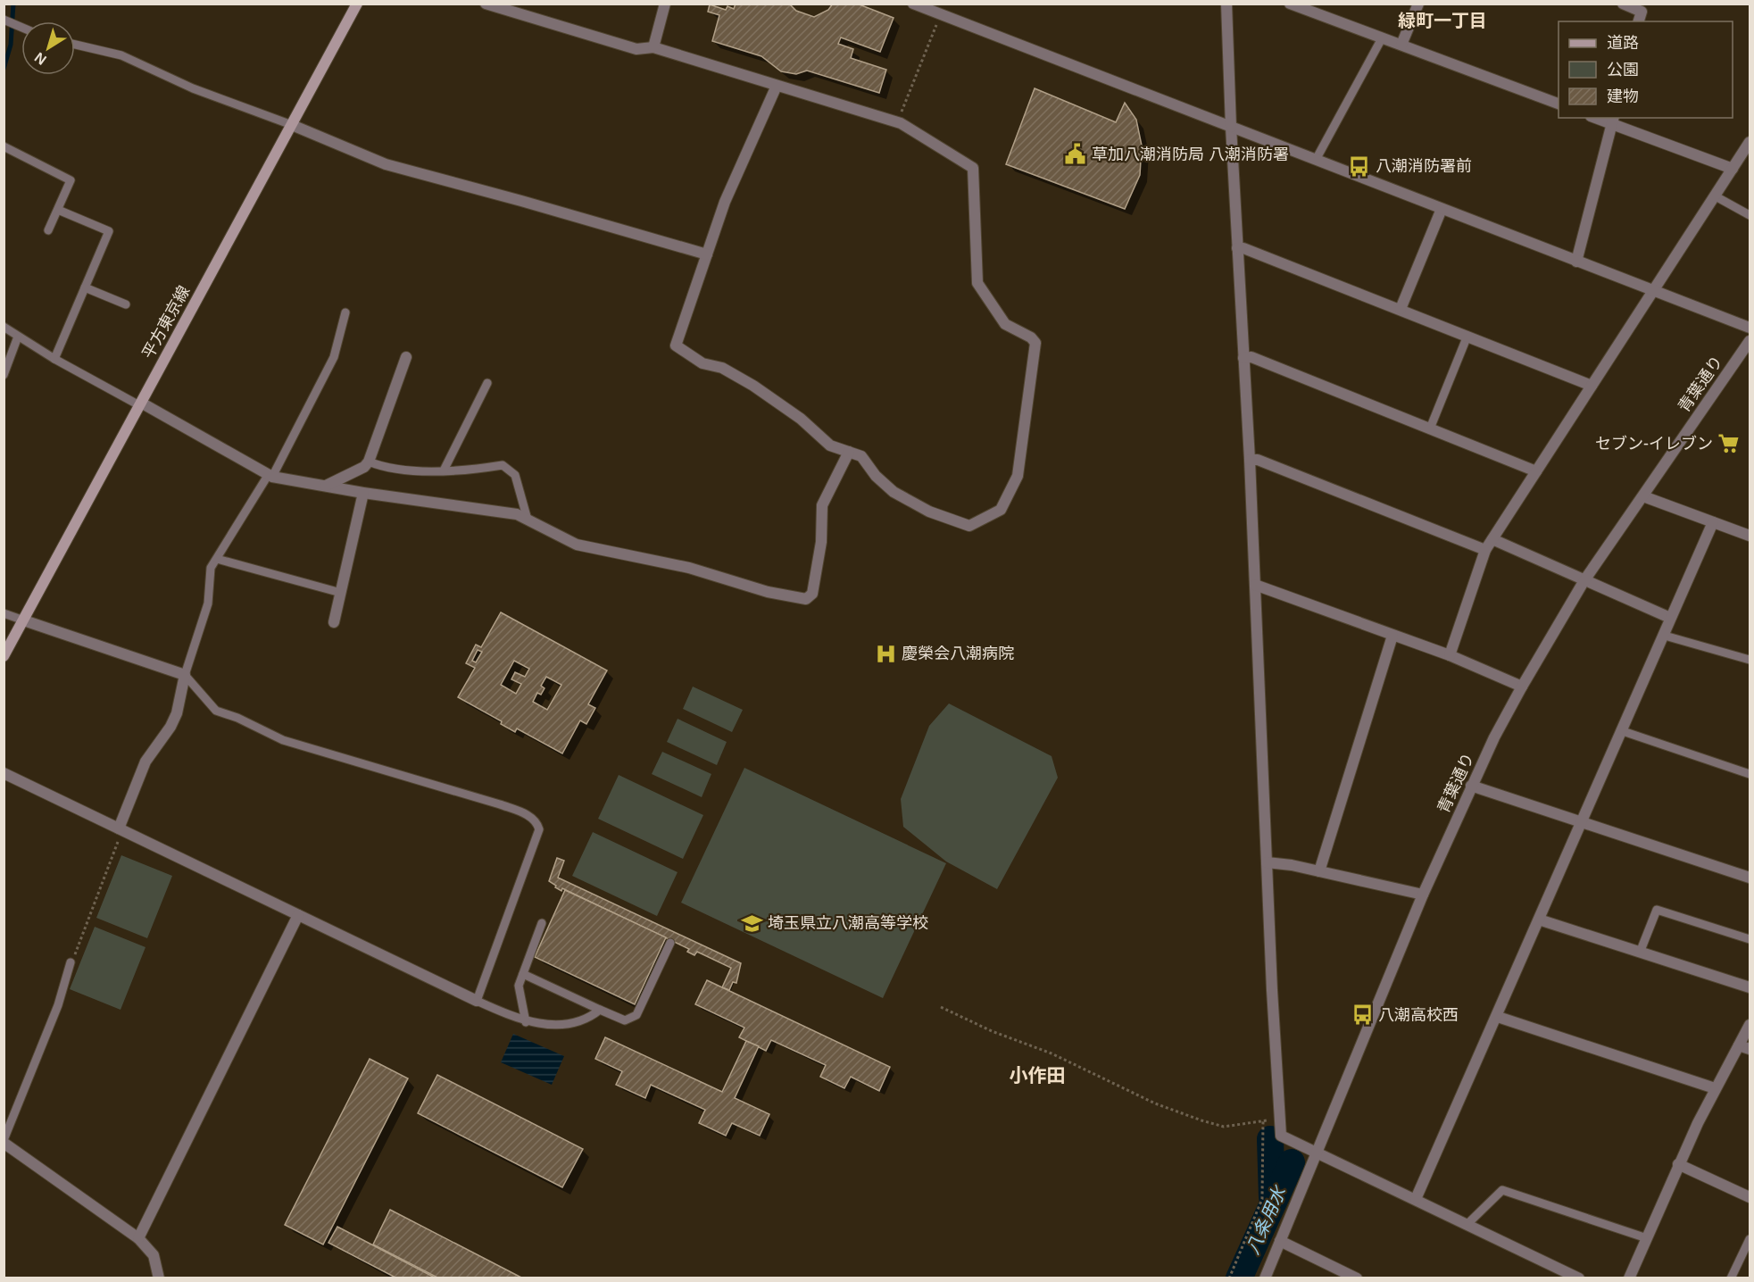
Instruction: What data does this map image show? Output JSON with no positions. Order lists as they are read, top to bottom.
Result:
{
  "streets": {
    "main road": ["平方東京線"],
    "street": ["青葉通り"]
  },
  "districts": ["緑町一丁目", "小作田"],
  "water": ["八条用水"],
  "places": {
    "public building": ["草加八潮消防局 八潮消防署"],
    "bus stop": ["八潮消防署前", "八潮高校西"],
    "supermarket": ["セブン-イレブン"],
    "hospital": ["慶榮会八潮病院"],
    "school or university": ["埼玉県立八潮高等学校"]
  },
  "legend": ["道路", "公園", "建物"],
  "north": "bottom left"
}
